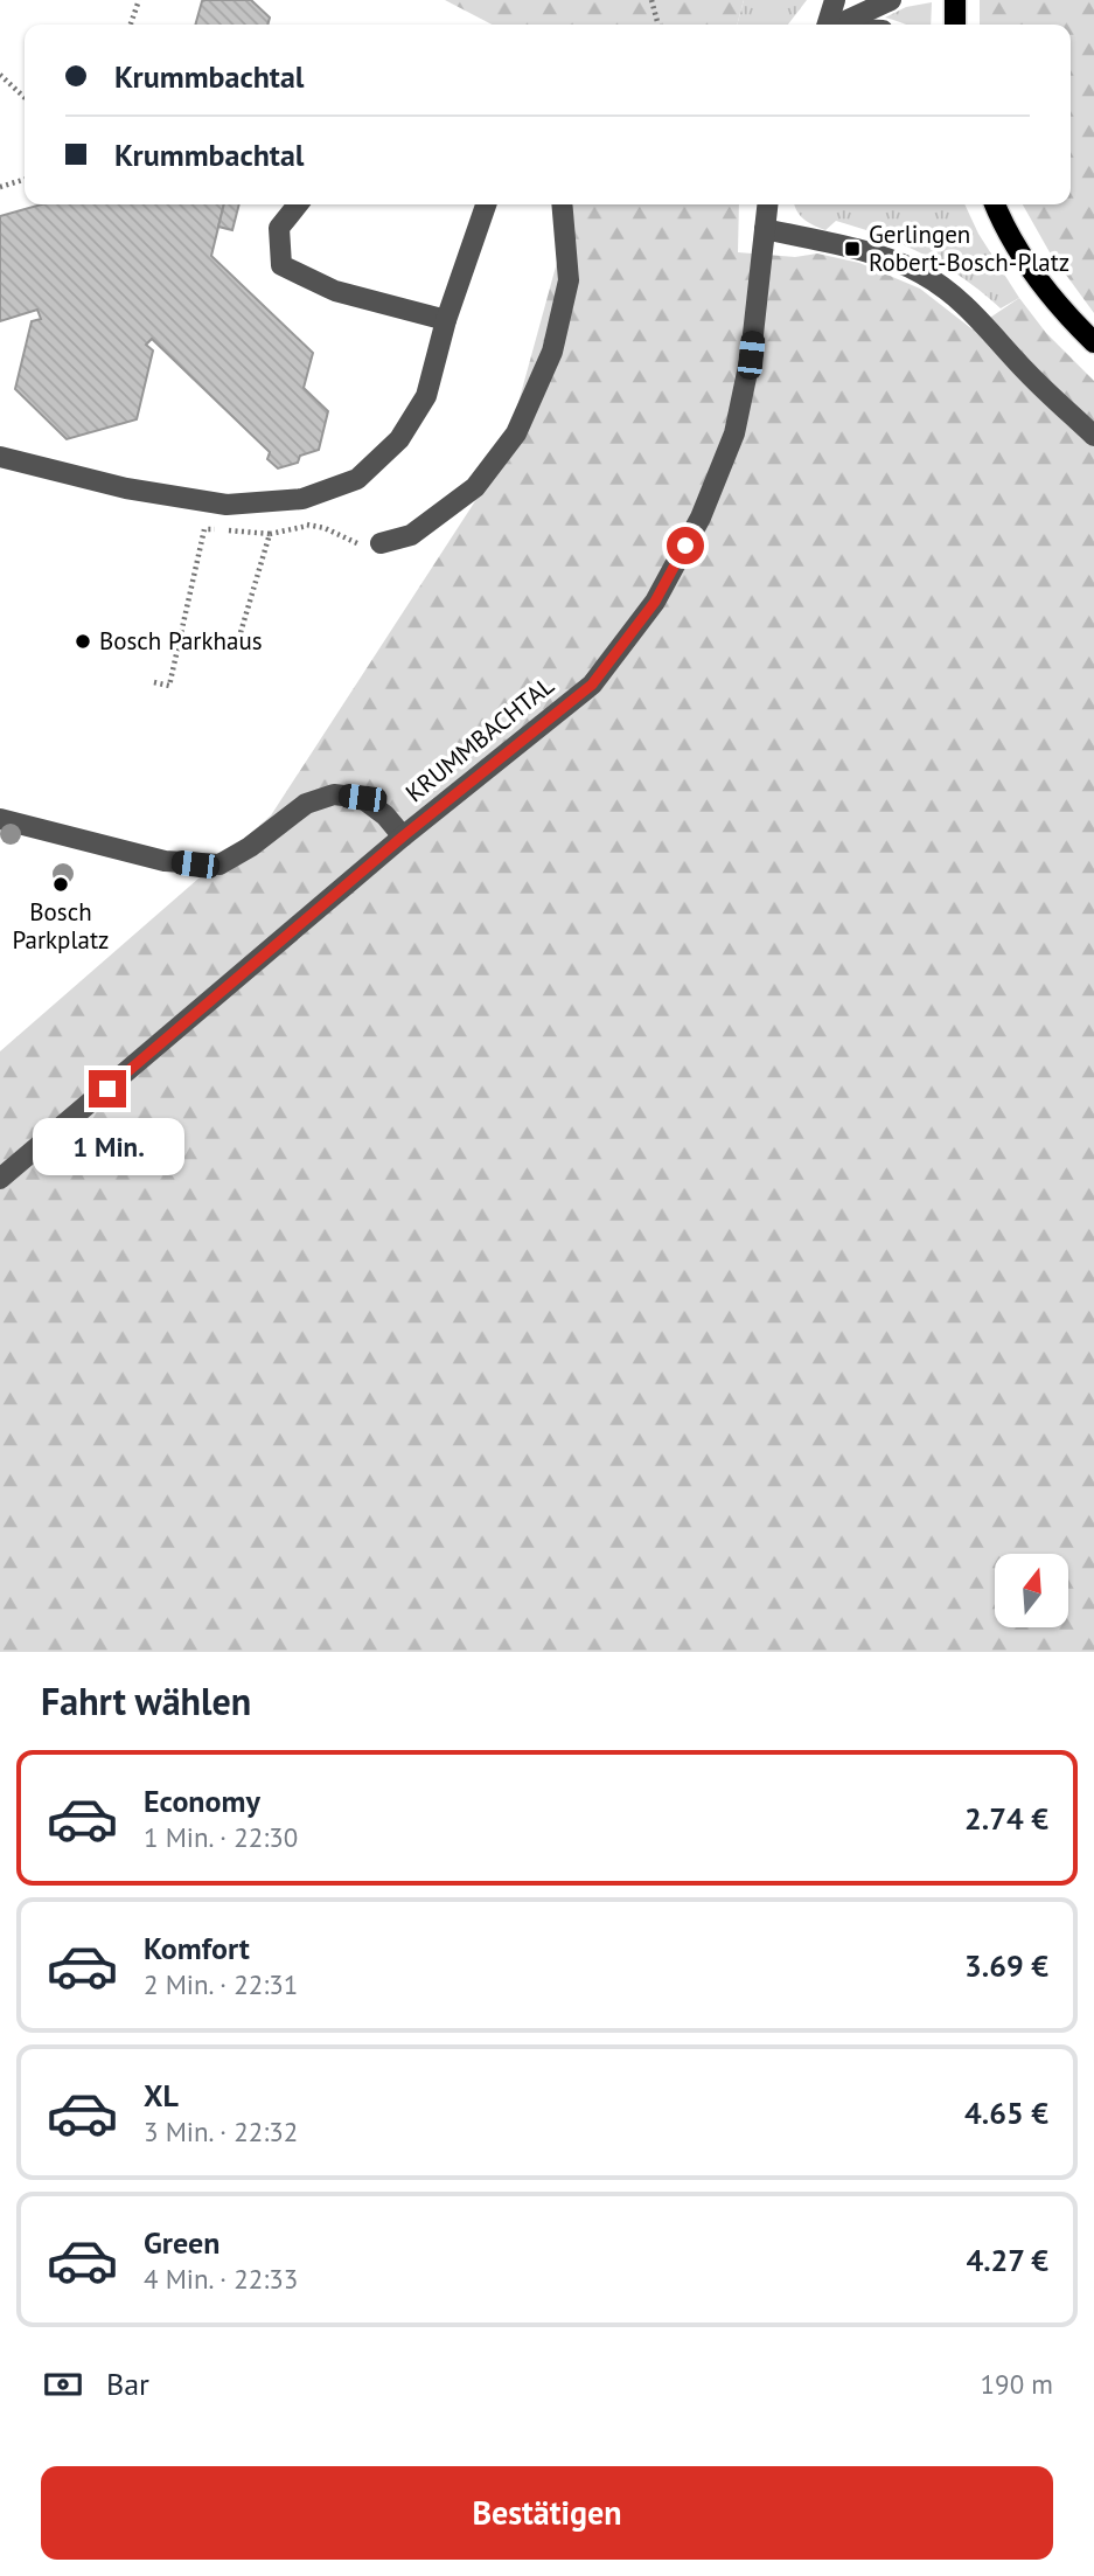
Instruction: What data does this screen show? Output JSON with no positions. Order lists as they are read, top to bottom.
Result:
{
  "streets": {
    "street": ["KRUMMBACHTAL"]
  },
  "places": {
    "transit": ["Gerlingen Robert-Bosch-Platz"],
    "other": ["Bosch Parkhaus", "Bosch Parkplatz"]
  },
  "north": "top",
  "page": {
    "banner": ["Krummbachtal", "Krummbachtal"],
    "bubble": "1 Min.",
    "heading": "Fahrt wählen",
    "list": [
      {
        "name": "Economy",
        "note": "1 Min. · 22:30",
        "value": "2.74 €"
      },
      {
        "name": "Komfort",
        "note": "2 Min. · 22:31",
        "value": "3.69 €"
      },
      {
        "name": "XL",
        "note": "3 Min. · 22:32",
        "value": "4.65 €"
      },
      {
        "name": "Green",
        "note": "4 Min. · 22:33",
        "value": "4.27 €"
      }
    ],
    "pay": ["Bar", "190 m"],
    "buttons": "Bestätigen"
  }
}
